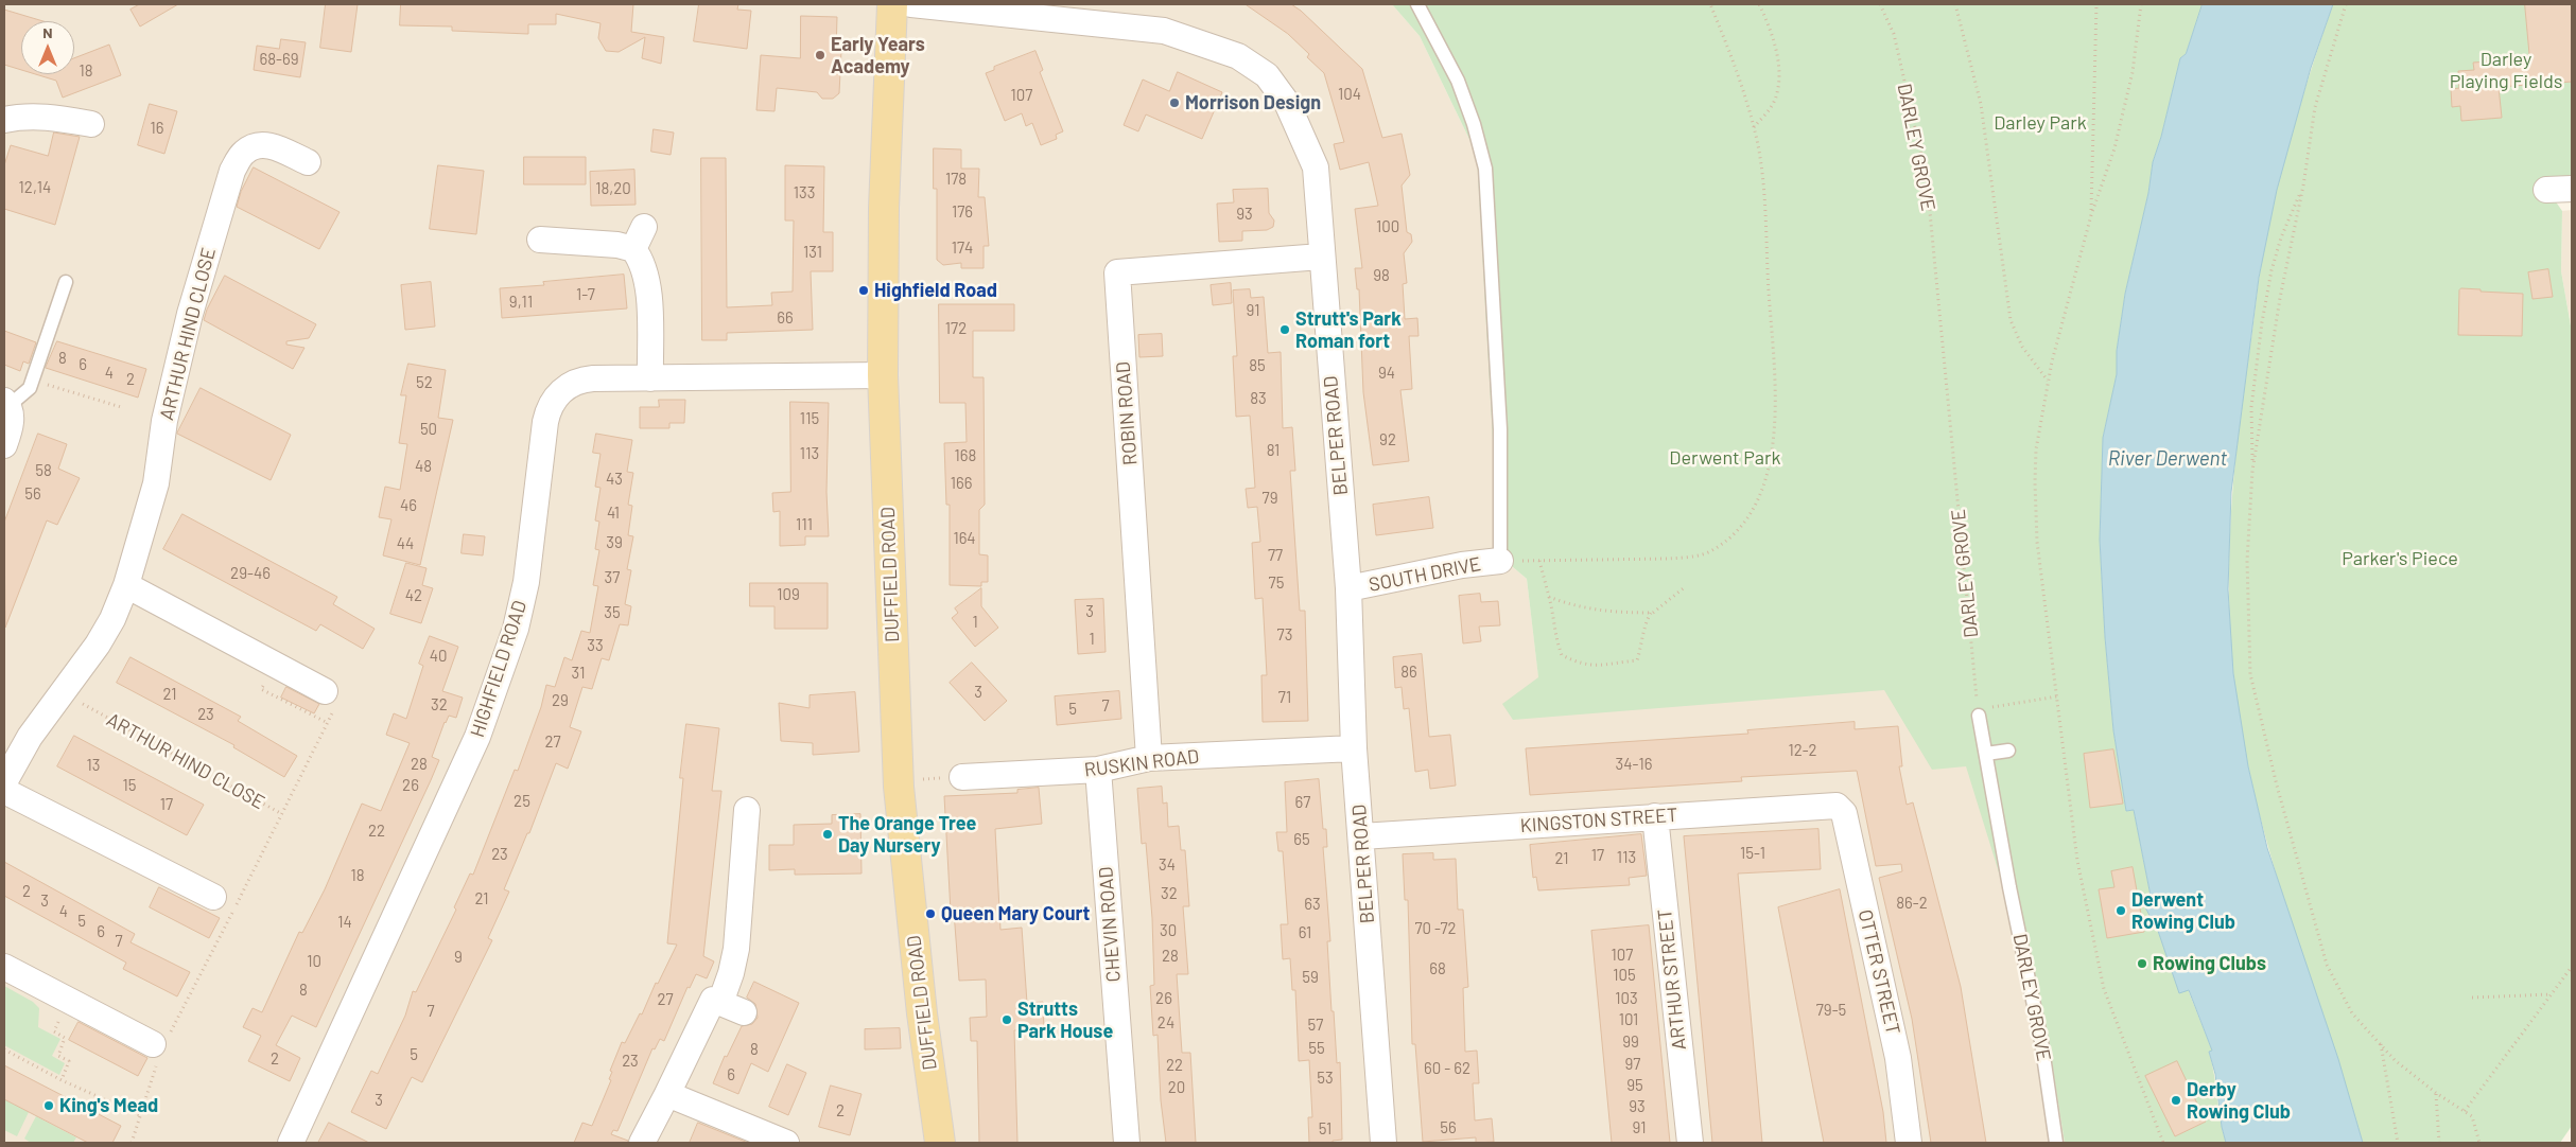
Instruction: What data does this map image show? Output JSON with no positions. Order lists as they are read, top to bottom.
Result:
{
  "streets": {
    "main road": ["DUFFIELD ROAD"],
    "street": [
      "ARTHUR HIND CLOSE",
      "ROBIN ROAD",
      "BELPER ROAD",
      "SOUTH DRIVE",
      "HIGHFIELD ROAD",
      "RUSKIN ROAD",
      "KINGSTON STREET",
      "CHEVIN ROAD",
      "OTTER STREET",
      "ARTHUR STREET"
    ],
    "lane": ["DARLEY GROVE"]
  },
  "crossings": [
    ["ROBIN ROAD", "BELPER ROAD"],
    ["ROBIN ROAD", "RUSKIN ROAD"],
    ["BELPER ROAD", "SOUTH DRIVE"],
    ["BELPER ROAD", "RUSKIN ROAD"],
    ["BELPER ROAD", "KINGSTON STREET"],
    ["DUFFIELD ROAD", "HIGHFIELD ROAD"],
    ["RUSKIN ROAD", "CHEVIN ROAD"],
    ["KINGSTON STREET", "OTTER STREET"],
    ["KINGSTON STREET", "ARTHUR STREET"]
  ],
  "water": ["River Derwent"],
  "parks": [
    "Darley Playing Fields",
    "Darley Park",
    "Derwent Park",
    "Parker's Piece"
  ],
  "places": [
    "Early Years Academy",
    "Morrison Design",
    "Highfield Road",
    "Strutt's Park Roman fort",
    "The Orange Tree Day Nursery",
    "Derwent Rowing Club",
    "Queen Mary Court",
    "Rowing Clubs",
    "Strutts Park House",
    "Derby Rowing Club",
    "King's Mead"
  ],
  "house_numbers": [
    "68-69",
    "18",
    "104",
    "107",
    "16",
    "178",
    "12,14",
    "18,20",
    "133",
    "176",
    "93",
    "100",
    "174",
    "131",
    "98",
    "1-7",
    "9,11",
    "91",
    "66",
    "172",
    "8",
    "6",
    "85",
    "4",
    "94",
    "2",
    "52",
    "83",
    "115",
    "50",
    "92",
    "81",
    "113",
    "168",
    "48",
    "58",
    "43",
    "166",
    "56",
    "79",
    "46",
    "41",
    "111",
    "164",
    "39",
    "44",
    "77",
    "29-46",
    "37",
    "75",
    "109",
    "42",
    "3",
    "35",
    "1",
    "73",
    "1",
    "33",
    "40",
    "86",
    "31",
    "3",
    "21",
    "71",
    "29",
    "32",
    "7",
    "5",
    "23",
    "27",
    "12-2",
    "28",
    "34-16",
    "13",
    "15",
    "26",
    "25",
    "67",
    "17",
    "22",
    "65",
    "15-1",
    "23",
    "17",
    "113",
    "21",
    "34",
    "18",
    "2",
    "32",
    "21",
    "3",
    "86-2",
    "63",
    "4",
    "5",
    "14",
    "70 -72",
    "30",
    "6",
    "61",
    "7",
    "107",
    "28",
    "9",
    "10",
    "68",
    "105",
    "59",
    "8",
    "26",
    "103",
    "27",
    "79-5",
    "7",
    "101",
    "24",
    "57",
    "99",
    "55",
    "8",
    "5",
    "2",
    "23",
    "97",
    "22",
    "60 - 62",
    "6",
    "53",
    "95",
    "20",
    "3",
    "93",
    "2",
    "56",
    "91",
    "51"
  ],
  "north": "top"
}
